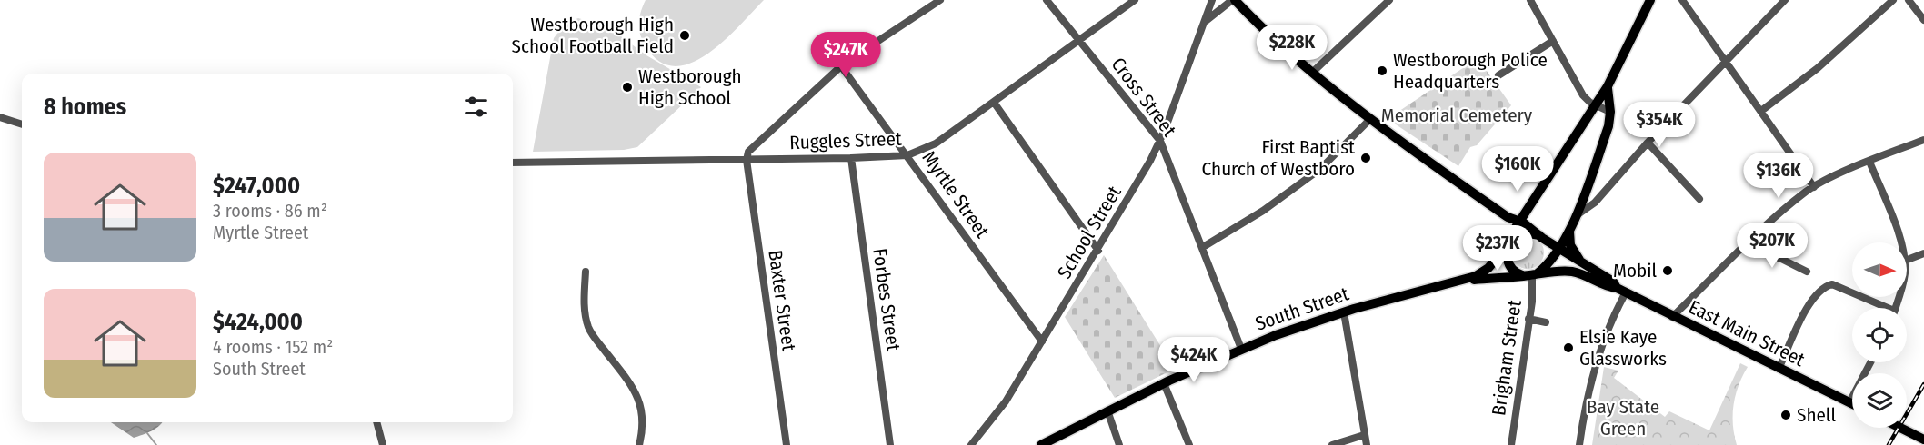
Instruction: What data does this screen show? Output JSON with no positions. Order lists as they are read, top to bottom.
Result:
{
  "streets": {
    "main road": ["South Street", "East Main Street"],
    "street": [
      "Cross Street",
      "Ruggles Street",
      "Myrtle Street",
      "School Street",
      "Forbes Street",
      "Baxter Street",
      "Brigham Street"
    ]
  },
  "crossings": [
    ["Cross Street", "Ruggles Street"],
    ["Cross Street", "School Street"],
    ["Cross Street", "South Street"],
    ["Ruggles Street", "Myrtle Street"],
    ["Ruggles Street", "Forbes Street"],
    ["Ruggles Street", "Baxter Street"],
    ["Myrtle Street", "School Street"],
    ["South Street", "East Main Street"],
    ["South Street", "Brigham Street"],
    ["East Main Street", "Brigham Street"]
  ],
  "parks": ["Memorial Cemetery", "Bay State Green"],
  "places": [
    "Westborough High School Football Field",
    "Westborough Police Headquarters",
    "Westborough High School",
    "First Baptist Church of Westboro",
    "Mobil",
    "Elsie Kaye Glassworks",
    "Shell"
  ],
  "north": "right",
  "page": {
    "price": [
      "$228K",
      "$247K",
      "$354K",
      "$160K",
      "$136K",
      "$207K",
      "$237K",
      "$424K"
    ],
    "heading": "8 homes",
    "list": [
      {
        "name": "$247,000",
        "note": "3 rooms · 86 m² · Myrtle Street"
      },
      {
        "name": "$424,000",
        "note": "4 rooms · 152 m² · South Street"
      }
    ]
  }
}
